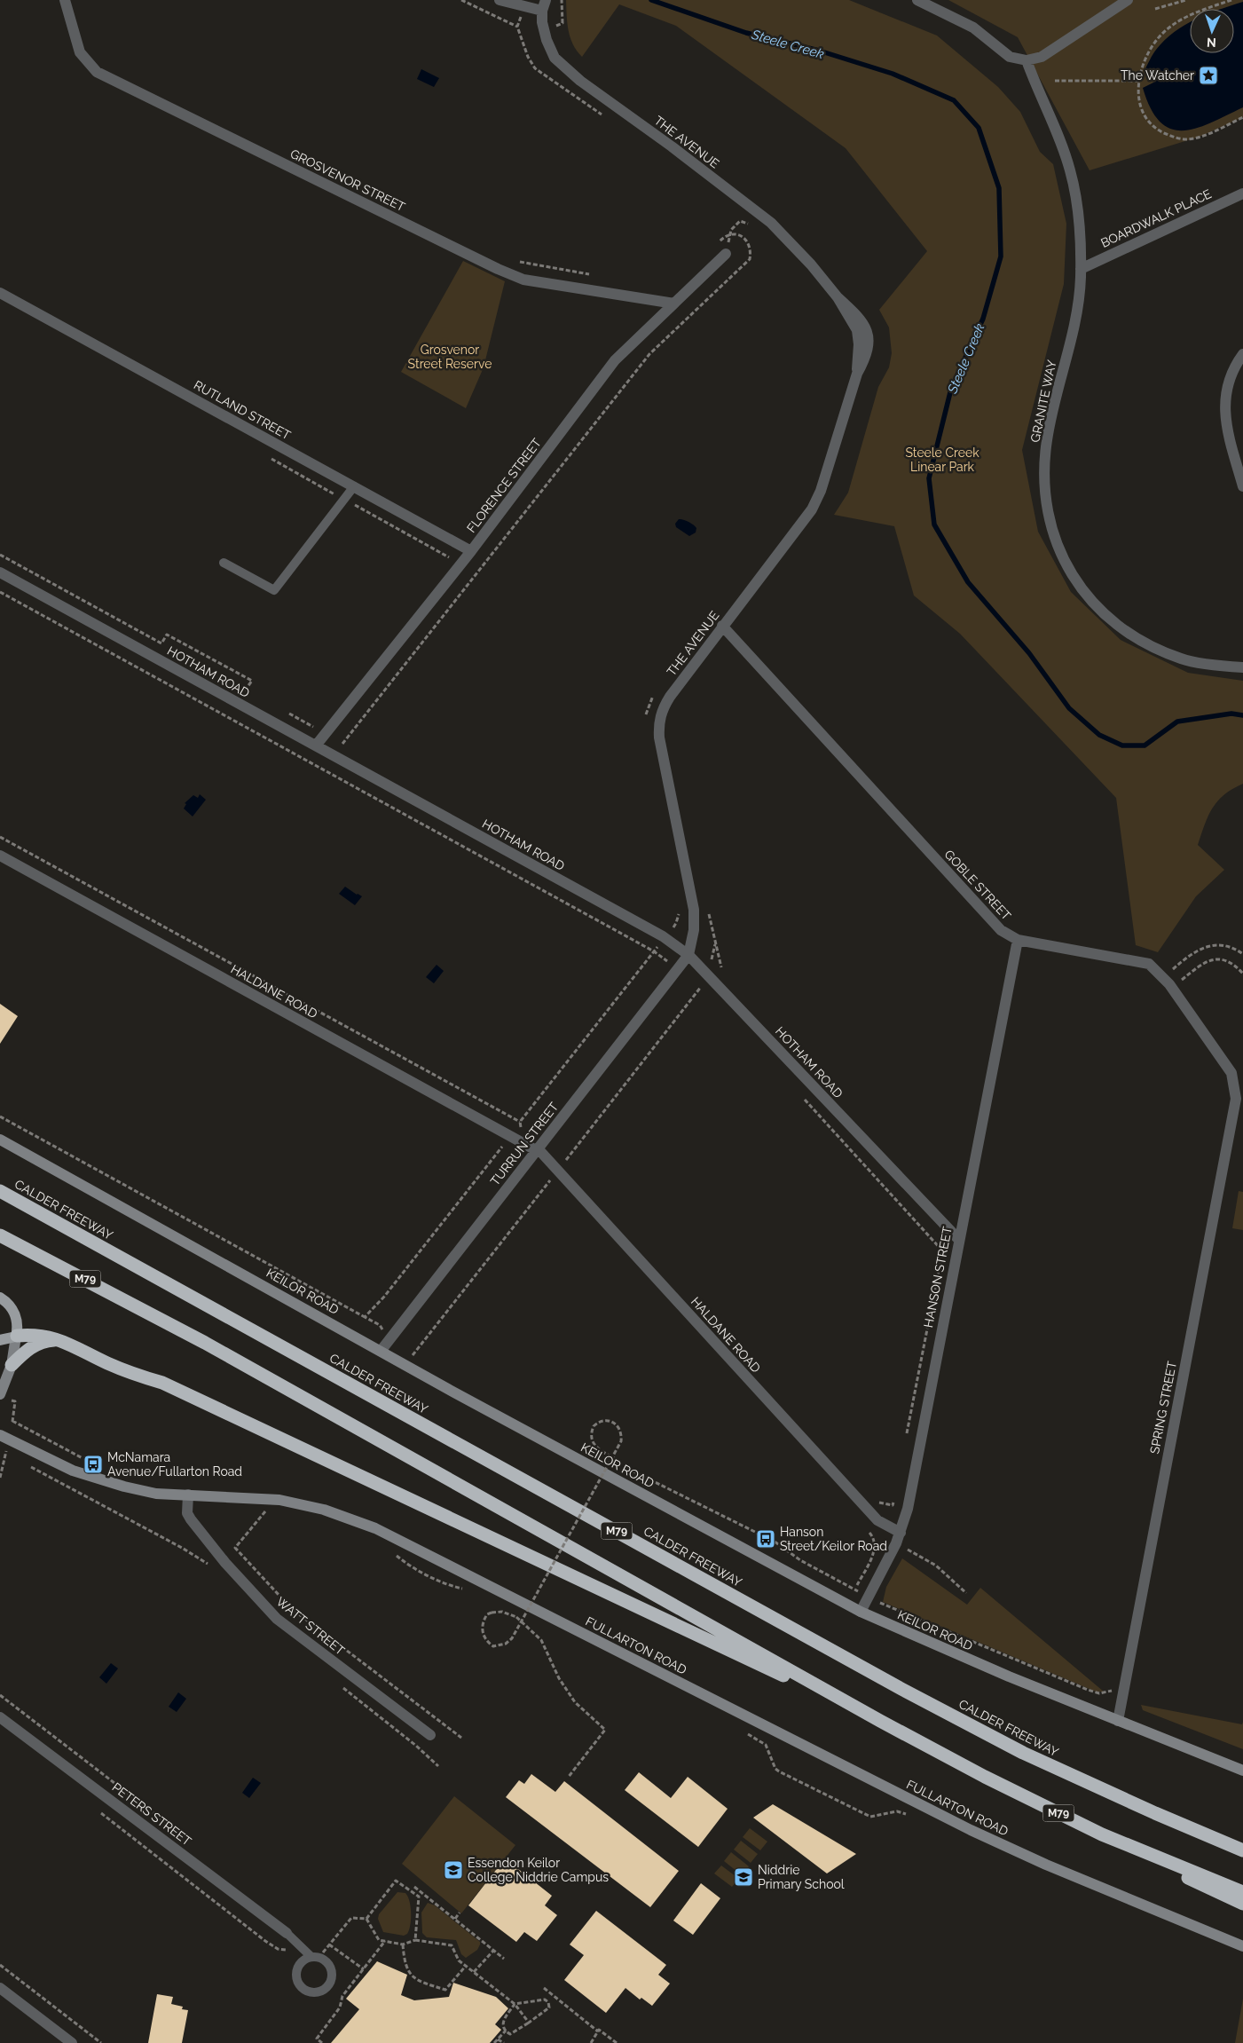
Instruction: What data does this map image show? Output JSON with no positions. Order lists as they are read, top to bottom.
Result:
{
  "streets": {
    "highway": ["CALDER FREEWAY", "M79"],
    "main road": ["KEILOR ROAD", "FULLARTON ROAD"],
    "street": [
      "THE AVENUE",
      "GROSVENOR STREET",
      "BOARDWALK PLACE",
      "GRANITE WAY",
      "RUTLAND STREET",
      "FLORENCE STREET",
      "HOTHAM ROAD",
      "GOBLE STREET",
      "HALDANE ROAD",
      "TURRUN STREET",
      "HANSON STREET",
      "SPRING STREET",
      "WATT STREET",
      "PETERS STREET"
    ]
  },
  "crossings": [
    ["THE AVENUE", "HOTHAM ROAD"],
    ["THE AVENUE", "GOBLE STREET"],
    ["THE AVENUE", "TURRUN STREET"],
    ["GROSVENOR STREET", "FLORENCE STREET"],
    ["BOARDWALK PLACE", "GRANITE WAY"],
    ["RUTLAND STREET", "FLORENCE STREET"],
    ["FLORENCE STREET", "HOTHAM ROAD"],
    ["HOTHAM ROAD", "TURRUN STREET"],
    ["HOTHAM ROAD", "HANSON STREET"],
    ["GOBLE STREET", "HANSON STREET"],
    ["GOBLE STREET", "SPRING STREET"],
    ["HALDANE ROAD", "TURRUN STREET"],
    ["HALDANE ROAD", "HANSON STREET"],
    ["TURRUN STREET", "KEILOR ROAD"],
    ["HANSON STREET", "KEILOR ROAD"],
    ["KEILOR ROAD", "SPRING STREET"],
    ["WATT STREET", "FULLARTON ROAD"]
  ],
  "water": ["Steele Creek"],
  "parks": ["Grosvenor Street Reserve", "Steele Creek Linear Park"],
  "places": {
    "place": ["The Watcher"],
    "bus stop": ["McNamara Avenue/Fullarton Road", "Hanson Street/Keilor Road"],
    "school or university": ["Essendon Keilor College Niddrie Campus", "Niddrie Primary School"]
  },
  "north": "bottom"
}
